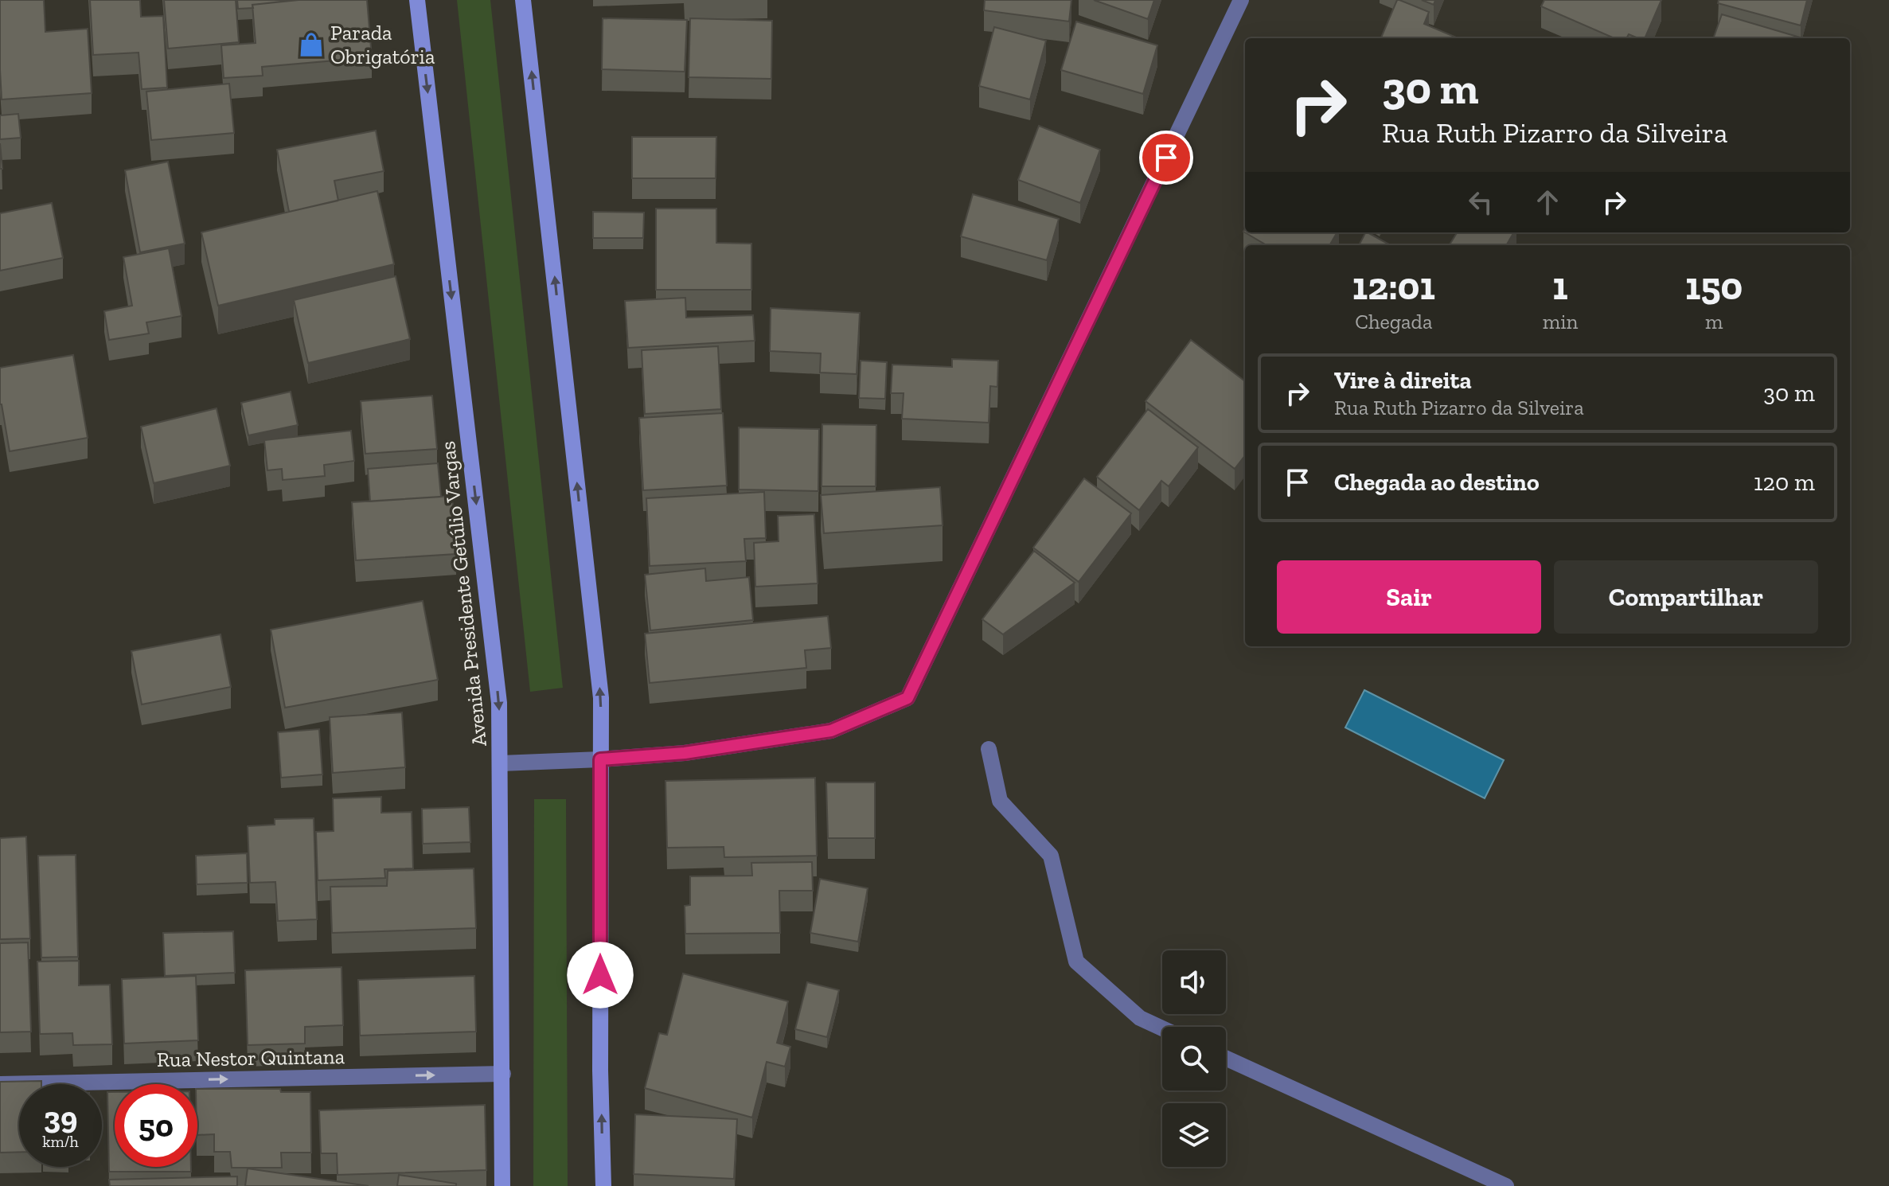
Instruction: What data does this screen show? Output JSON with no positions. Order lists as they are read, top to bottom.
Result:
{
  "streets": {
    "main road": ["Avenida Presidente Getúlio Vargas"],
    "street": ["Rua Nestor Quintana"]
  },
  "crossings": [
    ["Avenida Presidente Getúlio Vargas", "Rua Nestor Quintana"]
  ],
  "one_way": ["Rua Nestor Quintana"],
  "places": {
    "shop": ["Parada Obrigatória"]
  },
  "page": {
    "turn": ["30 m", "Rua Ruth Pizarro da Silveira"],
    "eta": [
      "12:01",
      "Chegada",
      "1",
      "min",
      "150",
      "m"
    ],
    "list": [
      {
        "name": "Vire à direita",
        "note": "Rua Ruth Pizarro da Silveira",
        "value": "30 m"
      },
      {
        "name": "Chegada ao destino",
        "value": "120 m"
      }
    ],
    "buttons": ["Sair", "Compartilhar"],
    "speed": "39 km/h",
    "limit": "50"
  }
}
